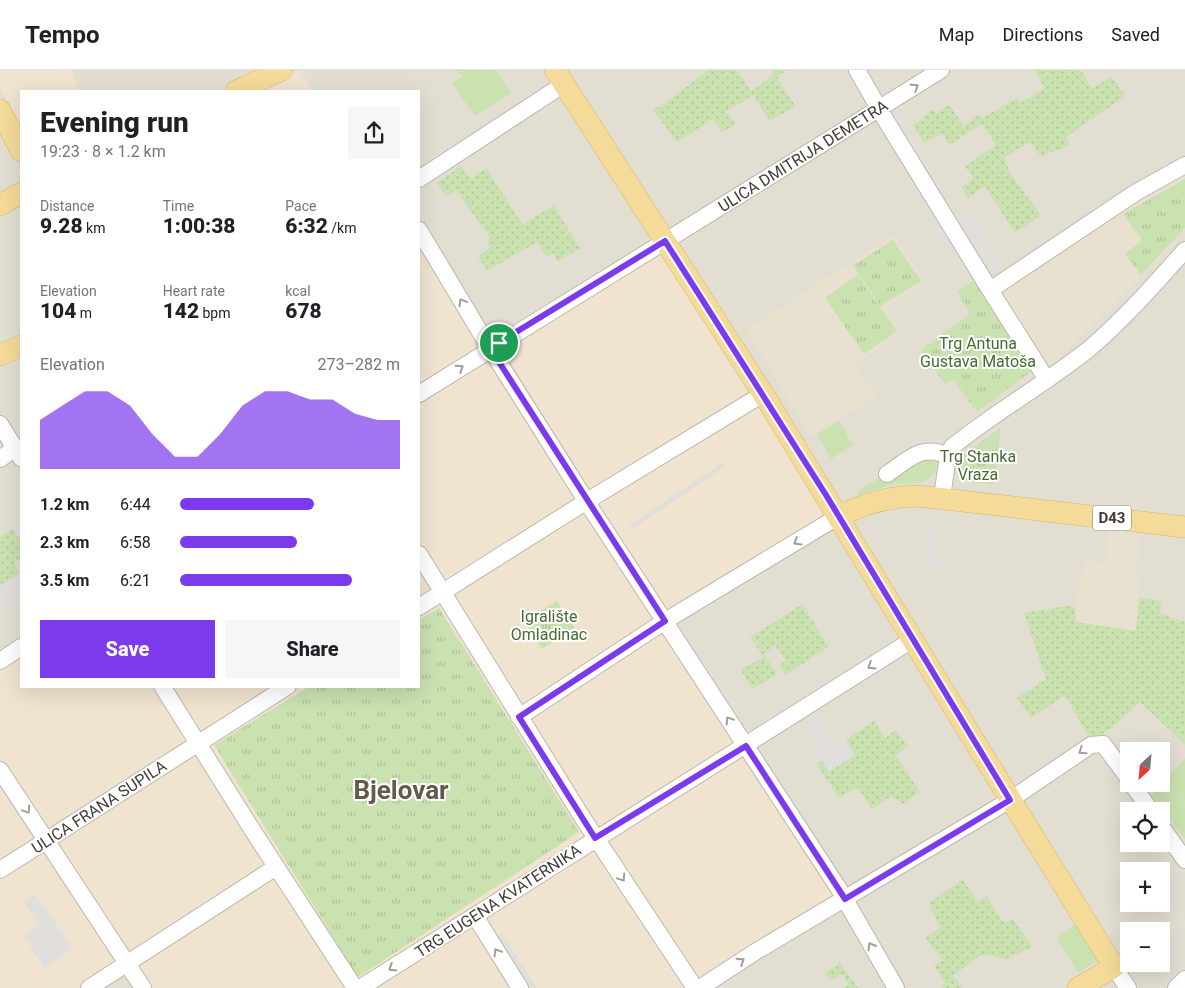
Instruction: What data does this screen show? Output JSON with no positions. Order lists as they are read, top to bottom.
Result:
{
  "streets": {
    "main road": ["D43"],
    "street": ["ULICA DMITRIJA DEMETRA", "ULICA FRANA SUPILA", "TRG EUGENA KVATERNIKA"]
  },
  "districts": ["Bjelovar"],
  "parks": ["Trg Antuna Gustava Matoša", "Trg Stanka Vraza", "Igralište Omladinac"],
  "north": "bottom left",
  "page": {
    "header": "Tempo",
    "nav": ["Map", "Directions", "Saved"],
    "heading": ["Evening run", "19:23 · 8 × 1.2 km"],
    "stats": [
      ["Distance", "9.28 km"],
      ["Time", "1:00:38"],
      ["Pace", "6:32 /km"],
      ["Elevation", "104 m"],
      ["Heart rate", "142 bpm"],
      ["kcal", "678"]
    ],
    "chart": ["Elevation", "273–282 m"],
    "list": [
      {
        "name": "1.2 km",
        "note": "6:44"
      },
      {
        "name": "2.3 km",
        "note": "6:58"
      },
      {
        "name": "3.5 km",
        "note": "6:21"
      }
    ],
    "buttons": ["Save", "Share"],
    "map_buttons": ["+", "−"]
  }
}
